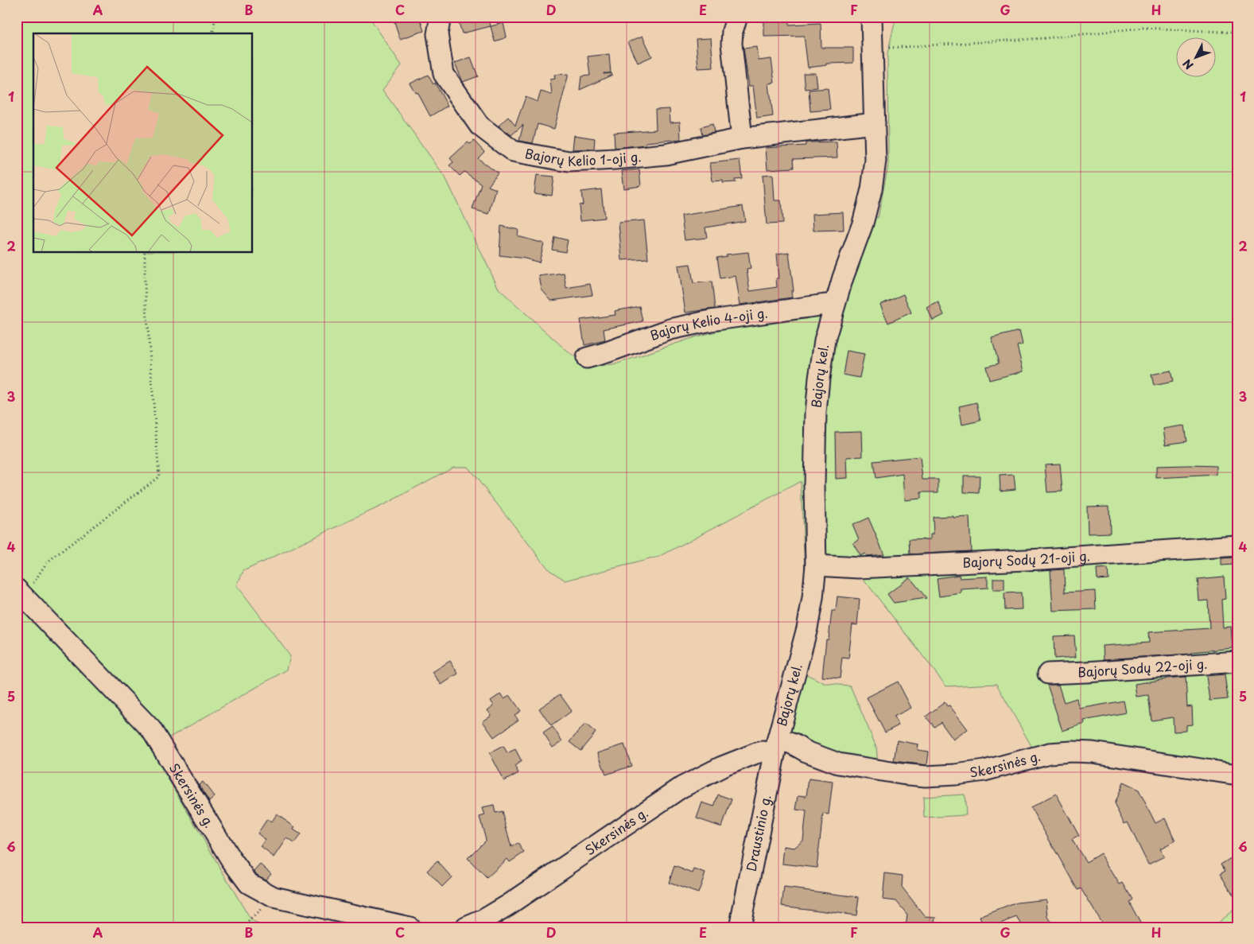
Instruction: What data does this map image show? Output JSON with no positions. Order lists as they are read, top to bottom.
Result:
{
  "streets": {
    "street": [
      "Bajorų Kelio 1-oji g.",
      "Bajorų Kelio 4-oji g.",
      "Bajorų kel.",
      "Bajorų Sodų 21-oji g.",
      "Bajorų Sodų 22-oji g.",
      "Skersinės g.",
      "Draustinio g."
    ]
  },
  "crossings": [
    ["Bajorų Kelio 1-oji g.", "Bajorų kel."],
    ["Bajorų Kelio 4-oji g.", "Bajorų kel."],
    ["Bajorų kel.", "Bajorų Sodų 21-oji g."],
    ["Bajorų kel.", "Skersinės g."],
    ["Bajorų kel.", "Draustinio g."],
    ["Skersinės g.", "Draustinio g."]
  ],
  "north": "bottom left",
  "grid": {
    "columns": [
      "A",
      "B",
      "C",
      "D",
      "E",
      "F",
      "G",
      "H"
    ],
    "rows": [
      "1",
      "2",
      "3",
      "4",
      "5",
      "6"
    ]
  }
}
